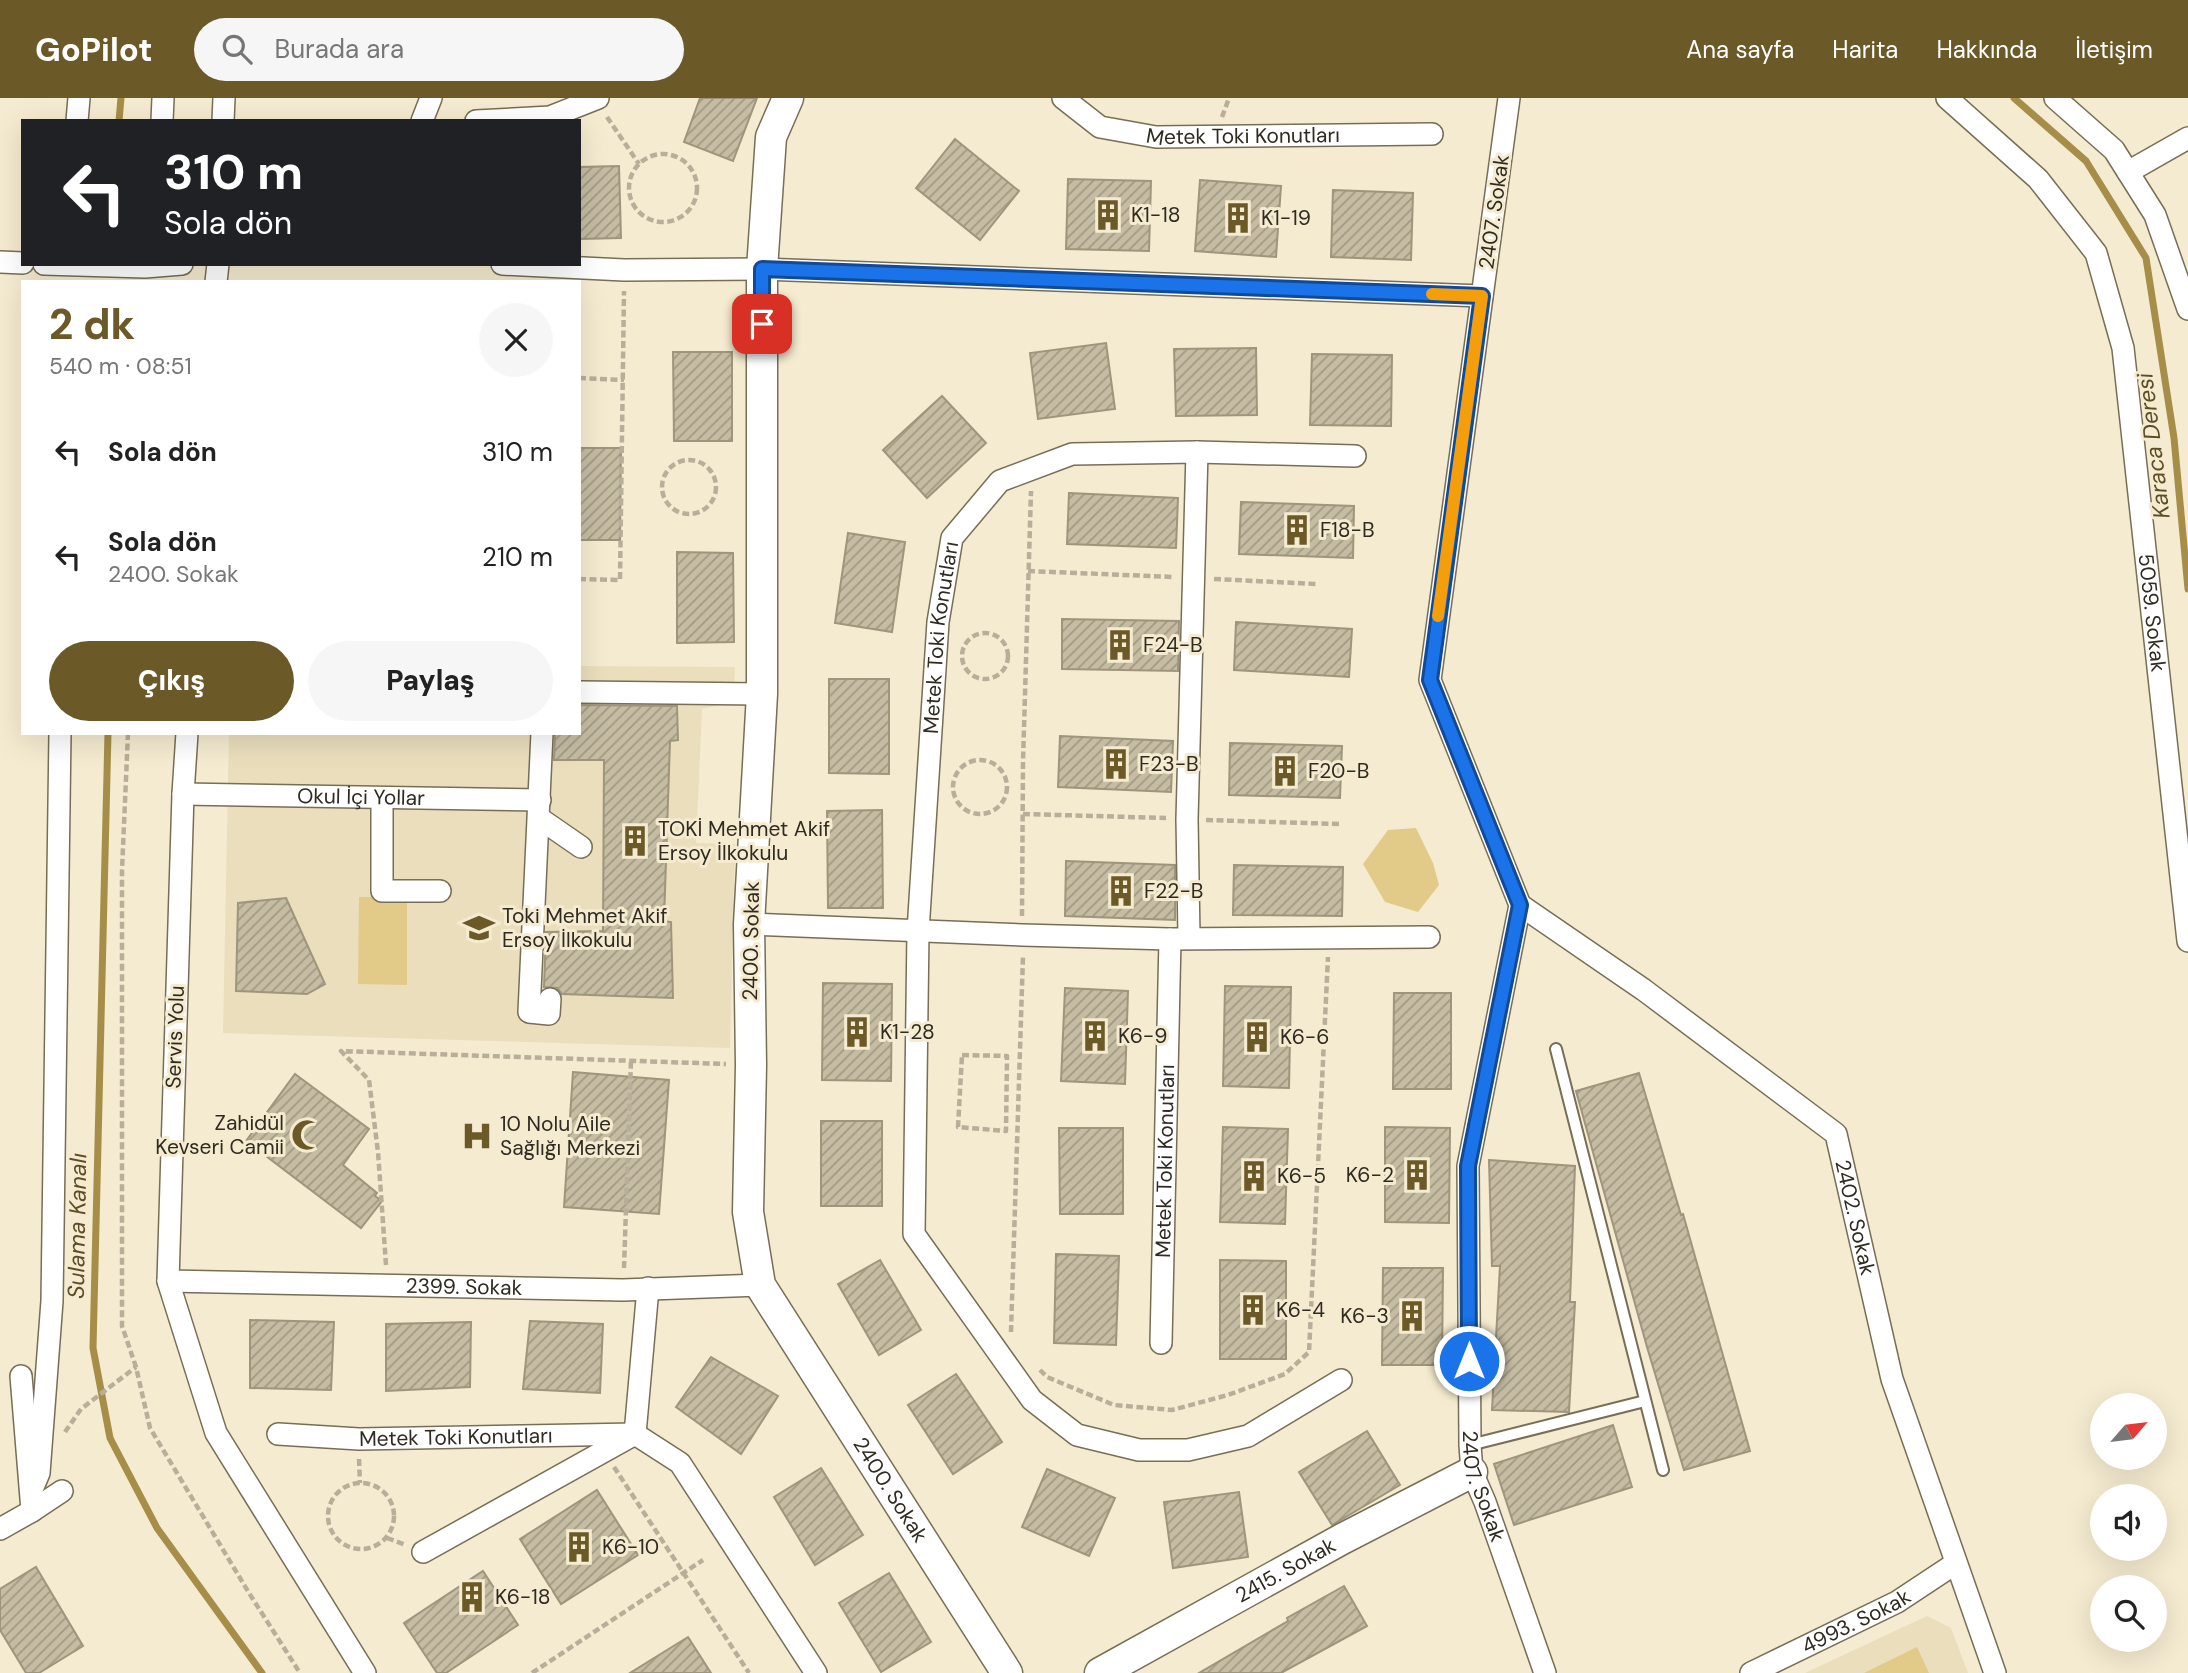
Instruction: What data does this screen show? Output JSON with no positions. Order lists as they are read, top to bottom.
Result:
{
  "streets": {
    "main road": ["2400. Sokak", "2415. Sokak"],
    "street": [
      "Metek Toki Konutları",
      "2407. Sokak",
      "5059. Sokak",
      "Okul İçi Yollar",
      "Servis Yolu",
      "2402. Sokak",
      "2399. Sokak",
      "4993. Sokak"
    ]
  },
  "crossings": [
    ["2407. Sokak", "2402. Sokak"],
    ["2407. Sokak", "2415. Sokak"],
    ["Okul İçi Yollar", "Servis Yolu"],
    ["2400. Sokak", "2399. Sokak"],
    ["Servis Yolu", "2399. Sokak"],
    ["2402. Sokak", "4993. Sokak"]
  ],
  "water": ["Karaca Deresi", "Sulama Kanalı"],
  "places": {
    "building": [
      "K1-18",
      "K1-19",
      "F18-B",
      "F24-B",
      "F23-B",
      "F20-B",
      "TOKİ Mehmet Akif Ersoy İlkokulu",
      "F22-B",
      "K1-28",
      "K6-9",
      "K6-6",
      "K6-2",
      "K6-5",
      "K6-4",
      "K6-3",
      "K6-10",
      "K6-18"
    ],
    "school or university": ["Toki Mehmet Akif Ersoy İlkokulu"],
    "mosque": ["Zahidül Kevseri Camii"],
    "hospital": ["10 Nolu Aile Sağlığı Merkezi"]
  },
  "north": "top right",
  "page": {
    "header": "GoPilot",
    "search": "Burada ara",
    "nav": [
      "Ana sayfa",
      "Harita",
      "Hakkında",
      "İletişim"
    ],
    "turn": ["310 m", "Sola dön"],
    "heading": ["2 dk", "540 m · 08:51"],
    "list": [
      {
        "name": "Sola dön",
        "value": "310 m"
      },
      {
        "name": "Sola dön",
        "note": "2400. Sokak",
        "value": "210 m"
      }
    ],
    "buttons": ["Çıkış", "Paylaş"]
  }
}
